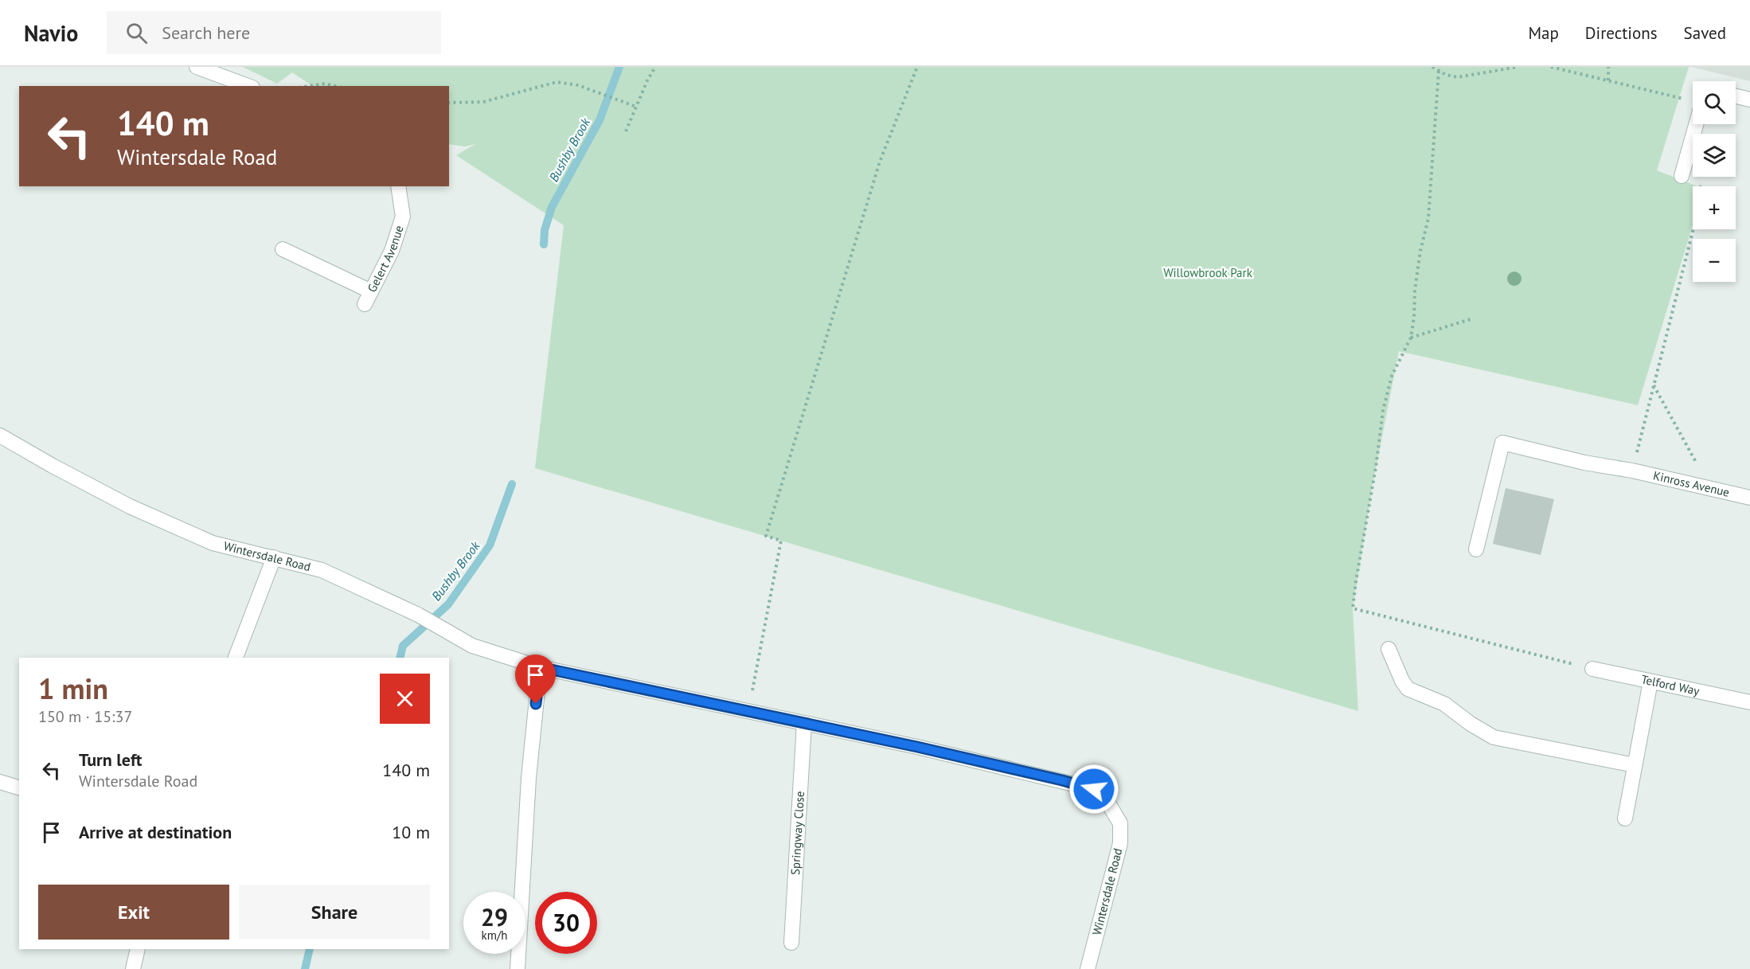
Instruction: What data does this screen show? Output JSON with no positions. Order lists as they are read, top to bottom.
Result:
{
  "streets": {
    "street": [
      "Gelert Avenue",
      "Kinross Avenue",
      "Wintersdale Road",
      "Telford Way",
      "Springway Close"
    ]
  },
  "crossings": [
    ["Wintersdale Road", "Springway Close"]
  ],
  "water": ["Bushby Brook"],
  "parks": ["Willowbrook Park"],
  "page": {
    "header": "Navio",
    "search": "Search here",
    "nav": ["Map", "Directions", "Saved"],
    "map_buttons": ["+", "−"],
    "turn": ["140 m", "Wintersdale Road"],
    "heading": ["1 min", "150 m · 15:37"],
    "list": [
      {
        "name": "Turn left",
        "note": "Wintersdale Road",
        "value": "140 m"
      },
      {
        "name": "Arrive at destination",
        "value": "10 m"
      }
    ],
    "buttons": ["Exit", "Share"],
    "speed": "29 km/h",
    "limit": "30"
  }
}
